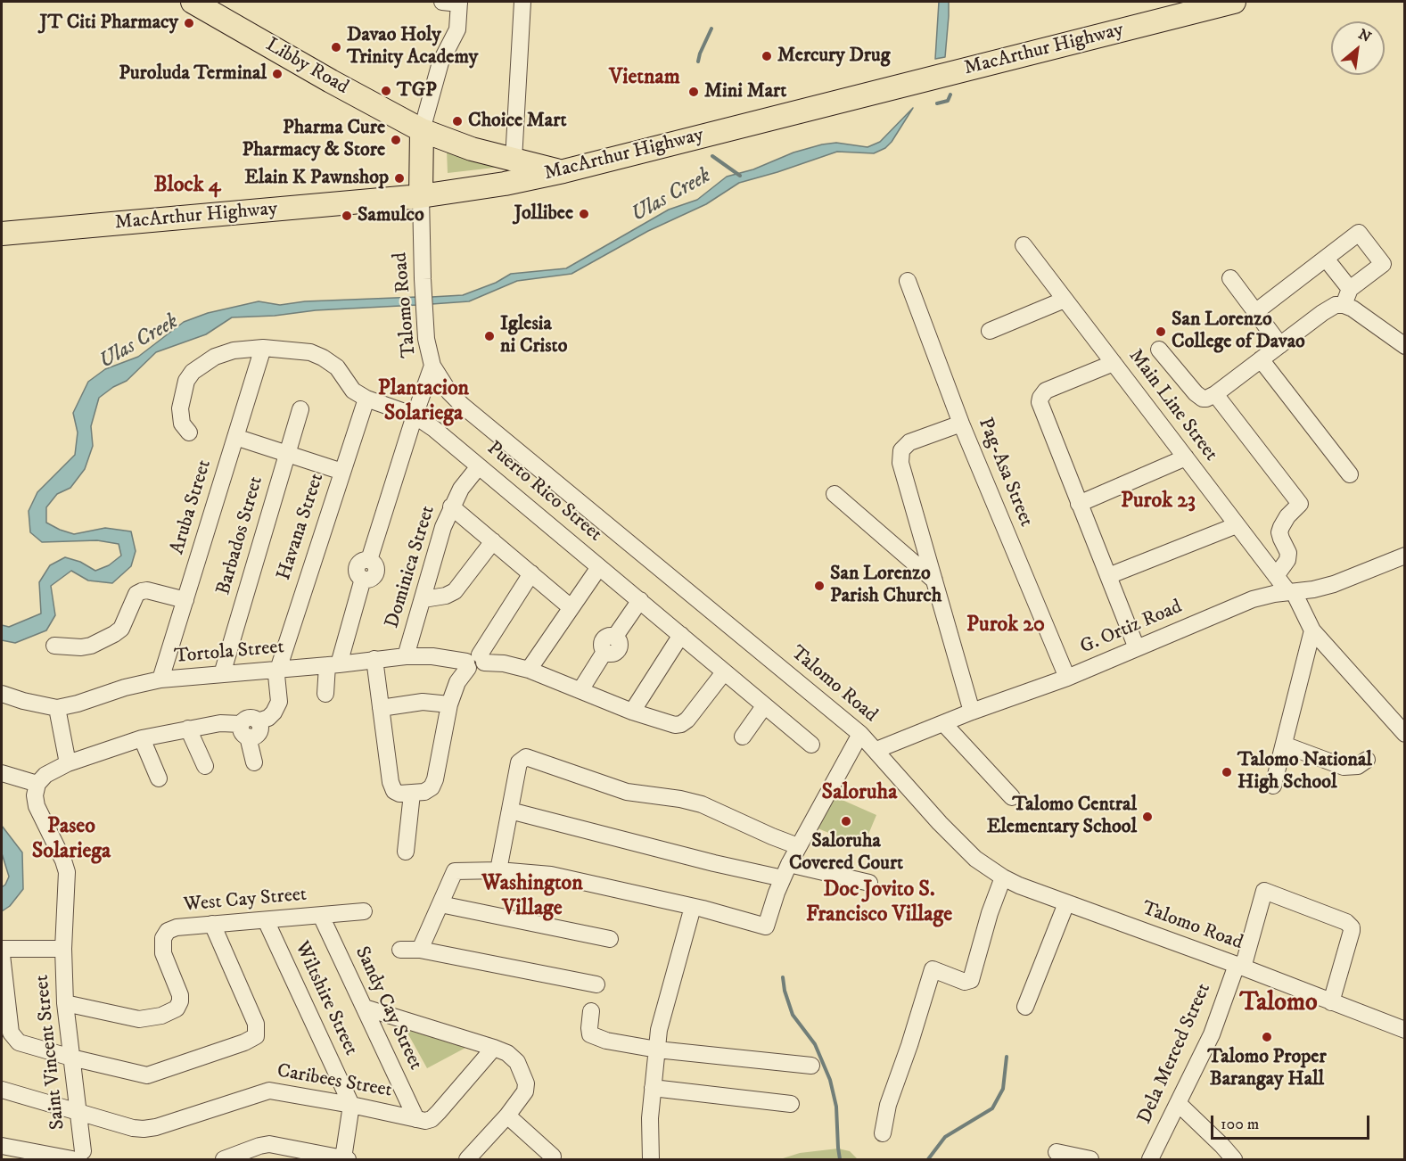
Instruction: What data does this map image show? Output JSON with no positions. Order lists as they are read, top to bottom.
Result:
{
  "streets": {
    "highway": ["MacArthur Highway", "Libby Road"],
    "street": [
      "Talomo Road",
      "Main Line Street",
      "Pag-Asa Street",
      "Puerto Rico Street",
      "Aruba Street",
      "Havana Street",
      "Barbados Street",
      "Dominica Street",
      "G. Ortiz Road",
      "Tortola Street",
      "West Cay Street",
      "Wiltshire Street",
      "Sandy Cay Street",
      "Saint Vincent Street",
      "Dela Merced Street",
      "Caribees Street"
    ]
  },
  "crossings": [
    ["MacArthur Highway", "Libby Road"],
    ["MacArthur Highway", "Talomo Road"],
    ["Talomo Road", "G. Ortiz Road"],
    ["Talomo Road", "Dela Merced Street"],
    ["Main Line Street", "G. Ortiz Road"],
    ["Pag-Asa Street", "G. Ortiz Road"],
    ["Puerto Rico Street", "Aruba Street"],
    ["Puerto Rico Street", "Havana Street"],
    ["Puerto Rico Street", "Dominica Street"],
    ["Puerto Rico Street", "Tortola Street"],
    ["Aruba Street", "Tortola Street"],
    ["Havana Street", "Tortola Street"],
    ["Barbados Street", "Tortola Street"],
    ["Dominica Street", "Tortola Street"],
    ["West Cay Street", "Wiltshire Street"],
    ["West Cay Street", "Sandy Cay Street"],
    ["West Cay Street", "Saint Vincent Street"],
    ["Wiltshire Street", "Caribees Street"],
    ["Sandy Cay Street", "Caribees Street"],
    ["Saint Vincent Street", "Caribees Street"]
  ],
  "districts": [
    "Vietnam",
    "Block 4",
    "Plantacion Solariega",
    "Purok 23",
    "Purok 20",
    "Saloruha",
    "Paseo Solariega",
    "Washington Village",
    "Doc Jovito S. Francisco Village",
    "Talomo"
  ],
  "water": ["Ulas Creek"],
  "places": [
    "JT Citi Pharmacy",
    "Davao Holy Trinity Academy",
    "Mercury Drug",
    "Puroluda Terminal",
    "TGP",
    "Mini Mart",
    "Choice Mart",
    "Pharma Cure Pharmacy & Store",
    "Elain K Pawnshop",
    "Jollibee",
    "Samulco",
    "San Lorenzo College of Davao",
    "Iglesia ni Cristo",
    "San Lorenzo Parish Church",
    "Talomo National High School",
    "Talomo Central Elementary School",
    "Saloruha Covered Court",
    "Talomo Proper Barangay Hall"
  ],
  "scale_bar": "100 m",
  "north": "top right"
}
